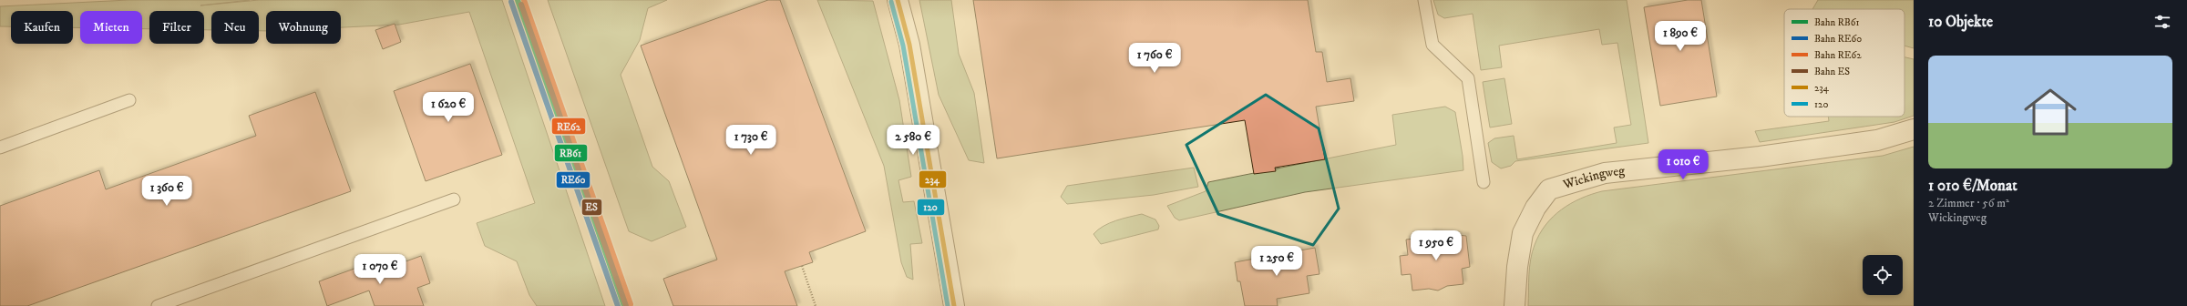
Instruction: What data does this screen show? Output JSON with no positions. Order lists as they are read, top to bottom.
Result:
{
  "streets": {
    "street": ["Wickingweg"]
  },
  "lines": [
    "rail line RB61",
    "rail line RE62",
    "transit line 234",
    "rail line RE60",
    "transit line 120",
    "rail line ES"
  ],
  "legend": [
    "Bahn RB61",
    "Bahn RE60",
    "Bahn RE62",
    "Bahn ES",
    "234",
    "120"
  ],
  "page": {
    "heading": "10 Objekte",
    "chip": [
      "Kaufen",
      "Mieten",
      "Filter",
      "Neu",
      "Wohnung"
    ],
    "price": [
      "1 890 €",
      "1 760 €",
      "1 620 €",
      "1 730 €",
      "2 580 €",
      "1 010 €",
      "1 360 €",
      "1 950 €",
      "1 250 €",
      "1 070 €"
    ],
    "list": [
      {
        "name": "1 010 €/Monat",
        "note": "2 Zimmer · 56 m² · Wickingweg"
      }
    ]
  }
}
